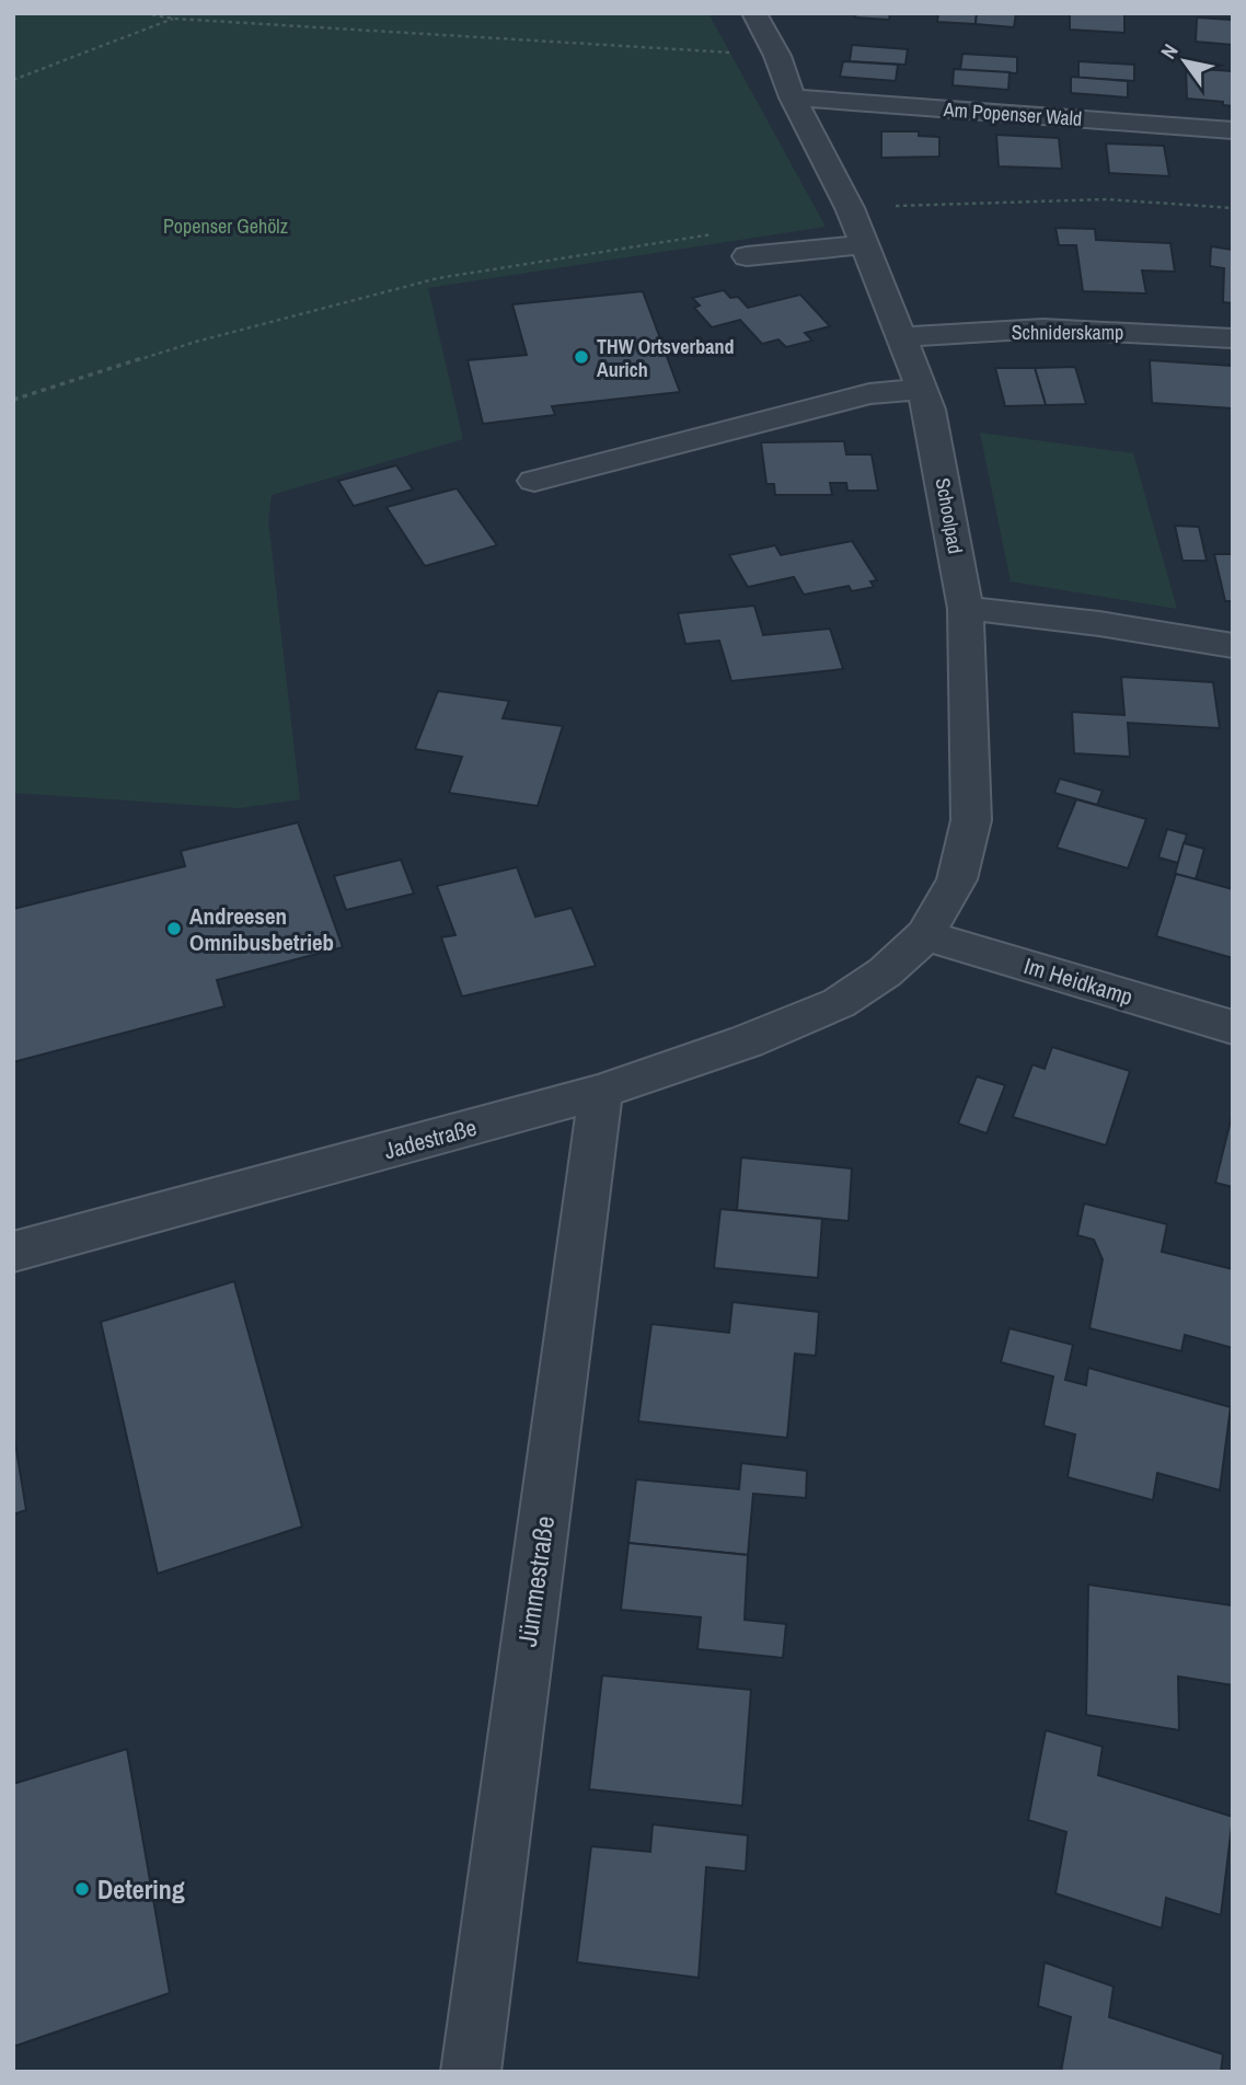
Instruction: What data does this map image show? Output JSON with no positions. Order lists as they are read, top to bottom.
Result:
{
  "streets": {
    "street": [
      "Am Popenser Wald",
      "Schniderskamp",
      "Schoolpad",
      "Im Heidkamp",
      "Jadestraße",
      "Jümmestraße"
    ]
  },
  "crossings": [
    ["Am Popenser Wald", "Schoolpad"],
    ["Schniderskamp", "Schoolpad"],
    ["Schoolpad", "Im Heidkamp"],
    ["Schoolpad", "Jadestraße"],
    ["Jadestraße", "Jümmestraße"]
  ],
  "parks": ["Popenser Gehölz"],
  "places": ["THW Ortsverband Aurich", "Andreesen Omnibusbetrieb", "Detering"],
  "north": "top left"
}
